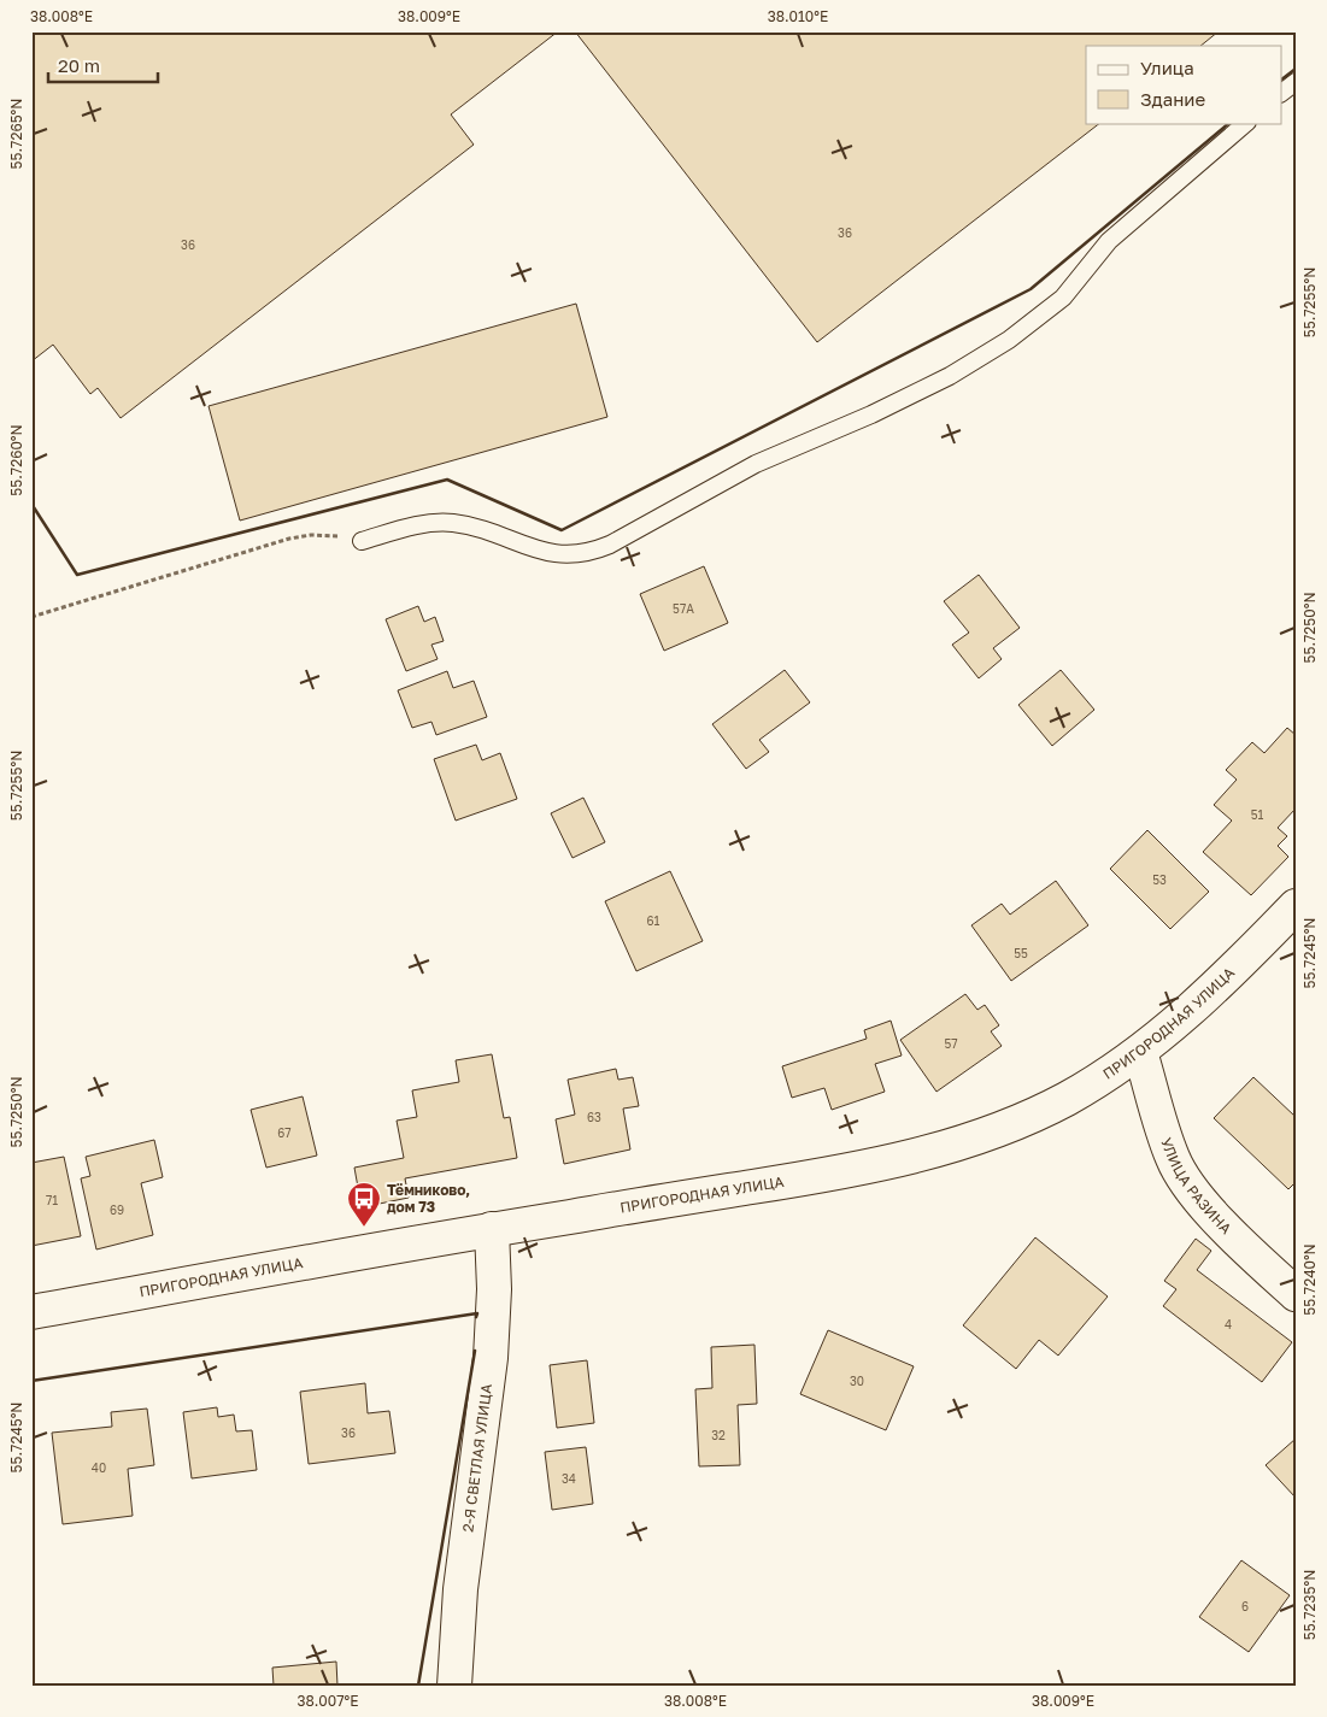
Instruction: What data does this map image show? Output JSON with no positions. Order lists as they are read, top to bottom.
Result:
{
  "streets": {
    "street": ["ПРИГОРОДНАЯ УЛИЦА", "УЛИЦА РАЗИНА", "2-Я СВЕТЛАЯ УЛИЦА"]
  },
  "crossings": [
    ["ПРИГОРОДНАЯ УЛИЦА", "УЛИЦА РАЗИНА"],
    ["ПРИГОРОДНАЯ УЛИЦА", "2-Я СВЕТЛАЯ УЛИЦА"]
  ],
  "places": {
    "bus stop": ["Тёмниково, дом 73"]
  },
  "house_numbers": [
    "36",
    "36",
    "57А",
    "51",
    "53",
    "61",
    "55",
    "57",
    "63",
    "67",
    "71",
    "69",
    "4",
    "30",
    "36",
    "32",
    "40",
    "34",
    "6"
  ],
  "legend": ["Улица", "Здание"],
  "scale_bar": "20 m",
  "coordinates": [
    "38.008°E",
    "38.009°E",
    "38.010°E",
    "55.7265°N",
    "55.7255°N",
    "55.7260°N",
    "55.7250°N",
    "55.7245°N",
    "55.7240°N",
    "55.7235°N",
    "38.007°E"
  ]
}
